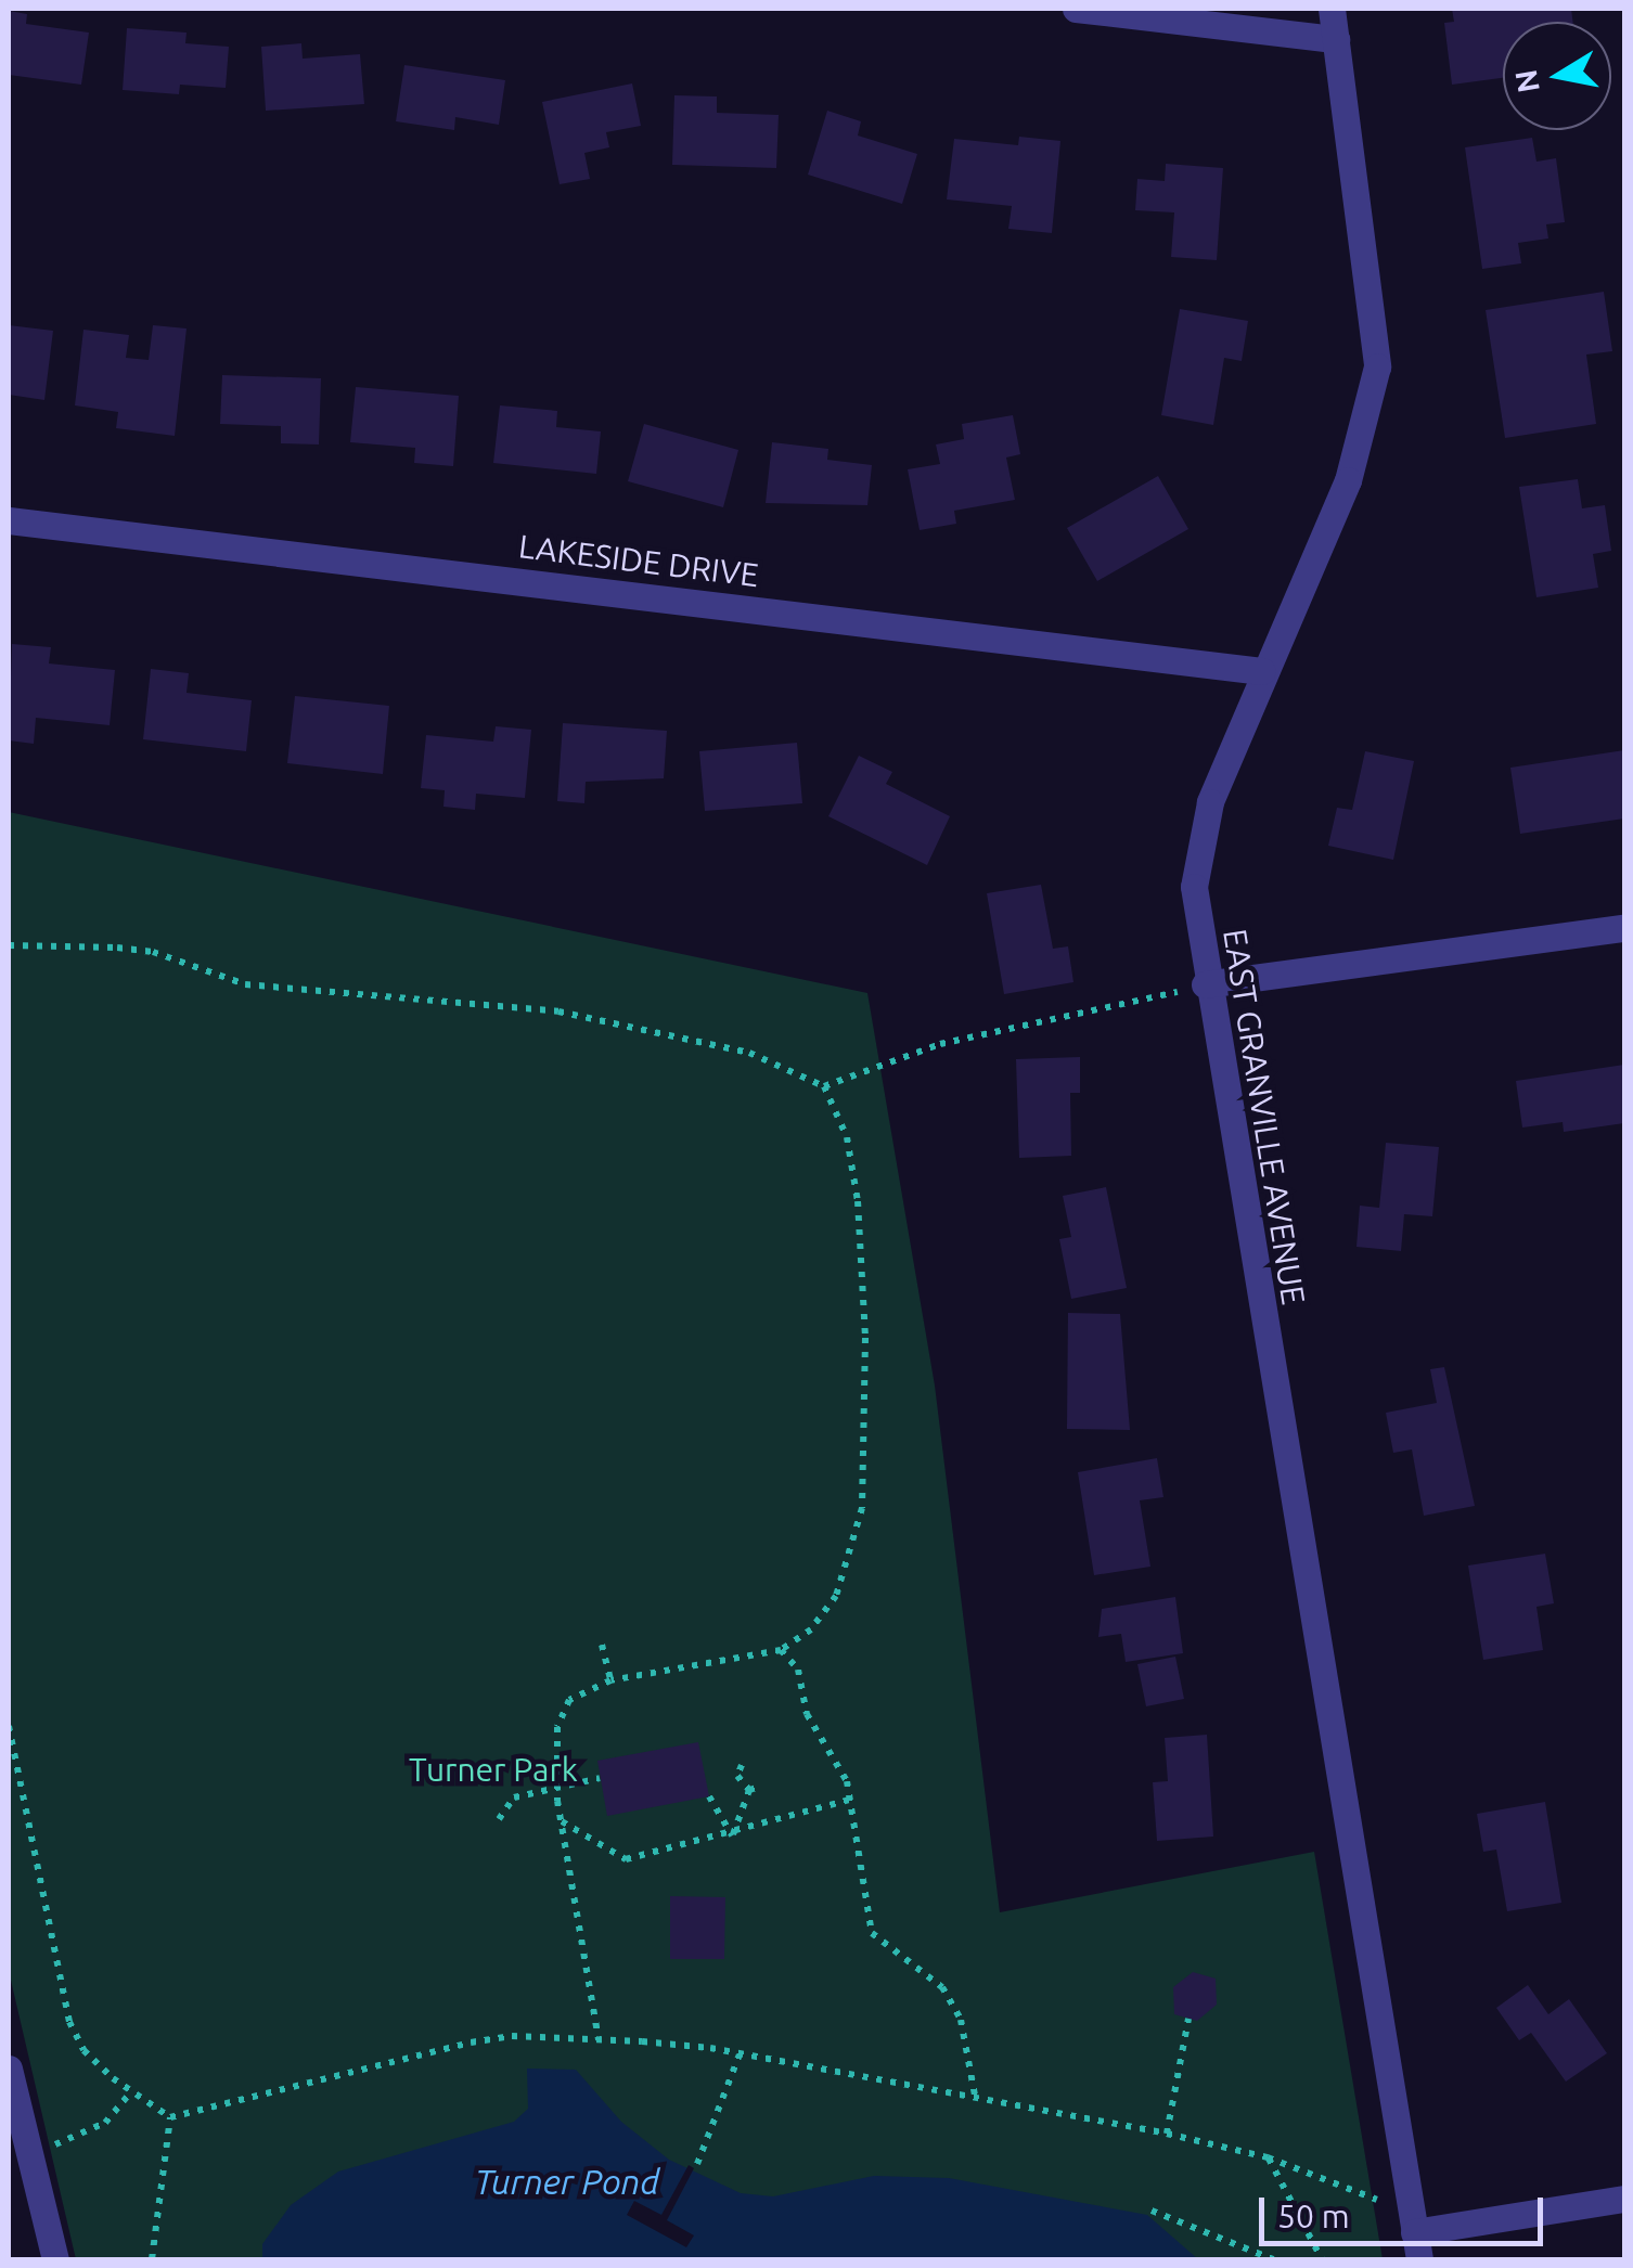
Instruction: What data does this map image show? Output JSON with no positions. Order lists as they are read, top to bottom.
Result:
{
  "streets": {
    "street": ["LAKESIDE DRIVE", "EAST GRANVILLE AVENUE"]
  },
  "crossings": [
    ["LAKESIDE DRIVE", "EAST GRANVILLE AVENUE"]
  ],
  "water": ["Turner Pond"],
  "parks": ["Turner Park"],
  "scale_bar": "50 m",
  "north": "left"
}
